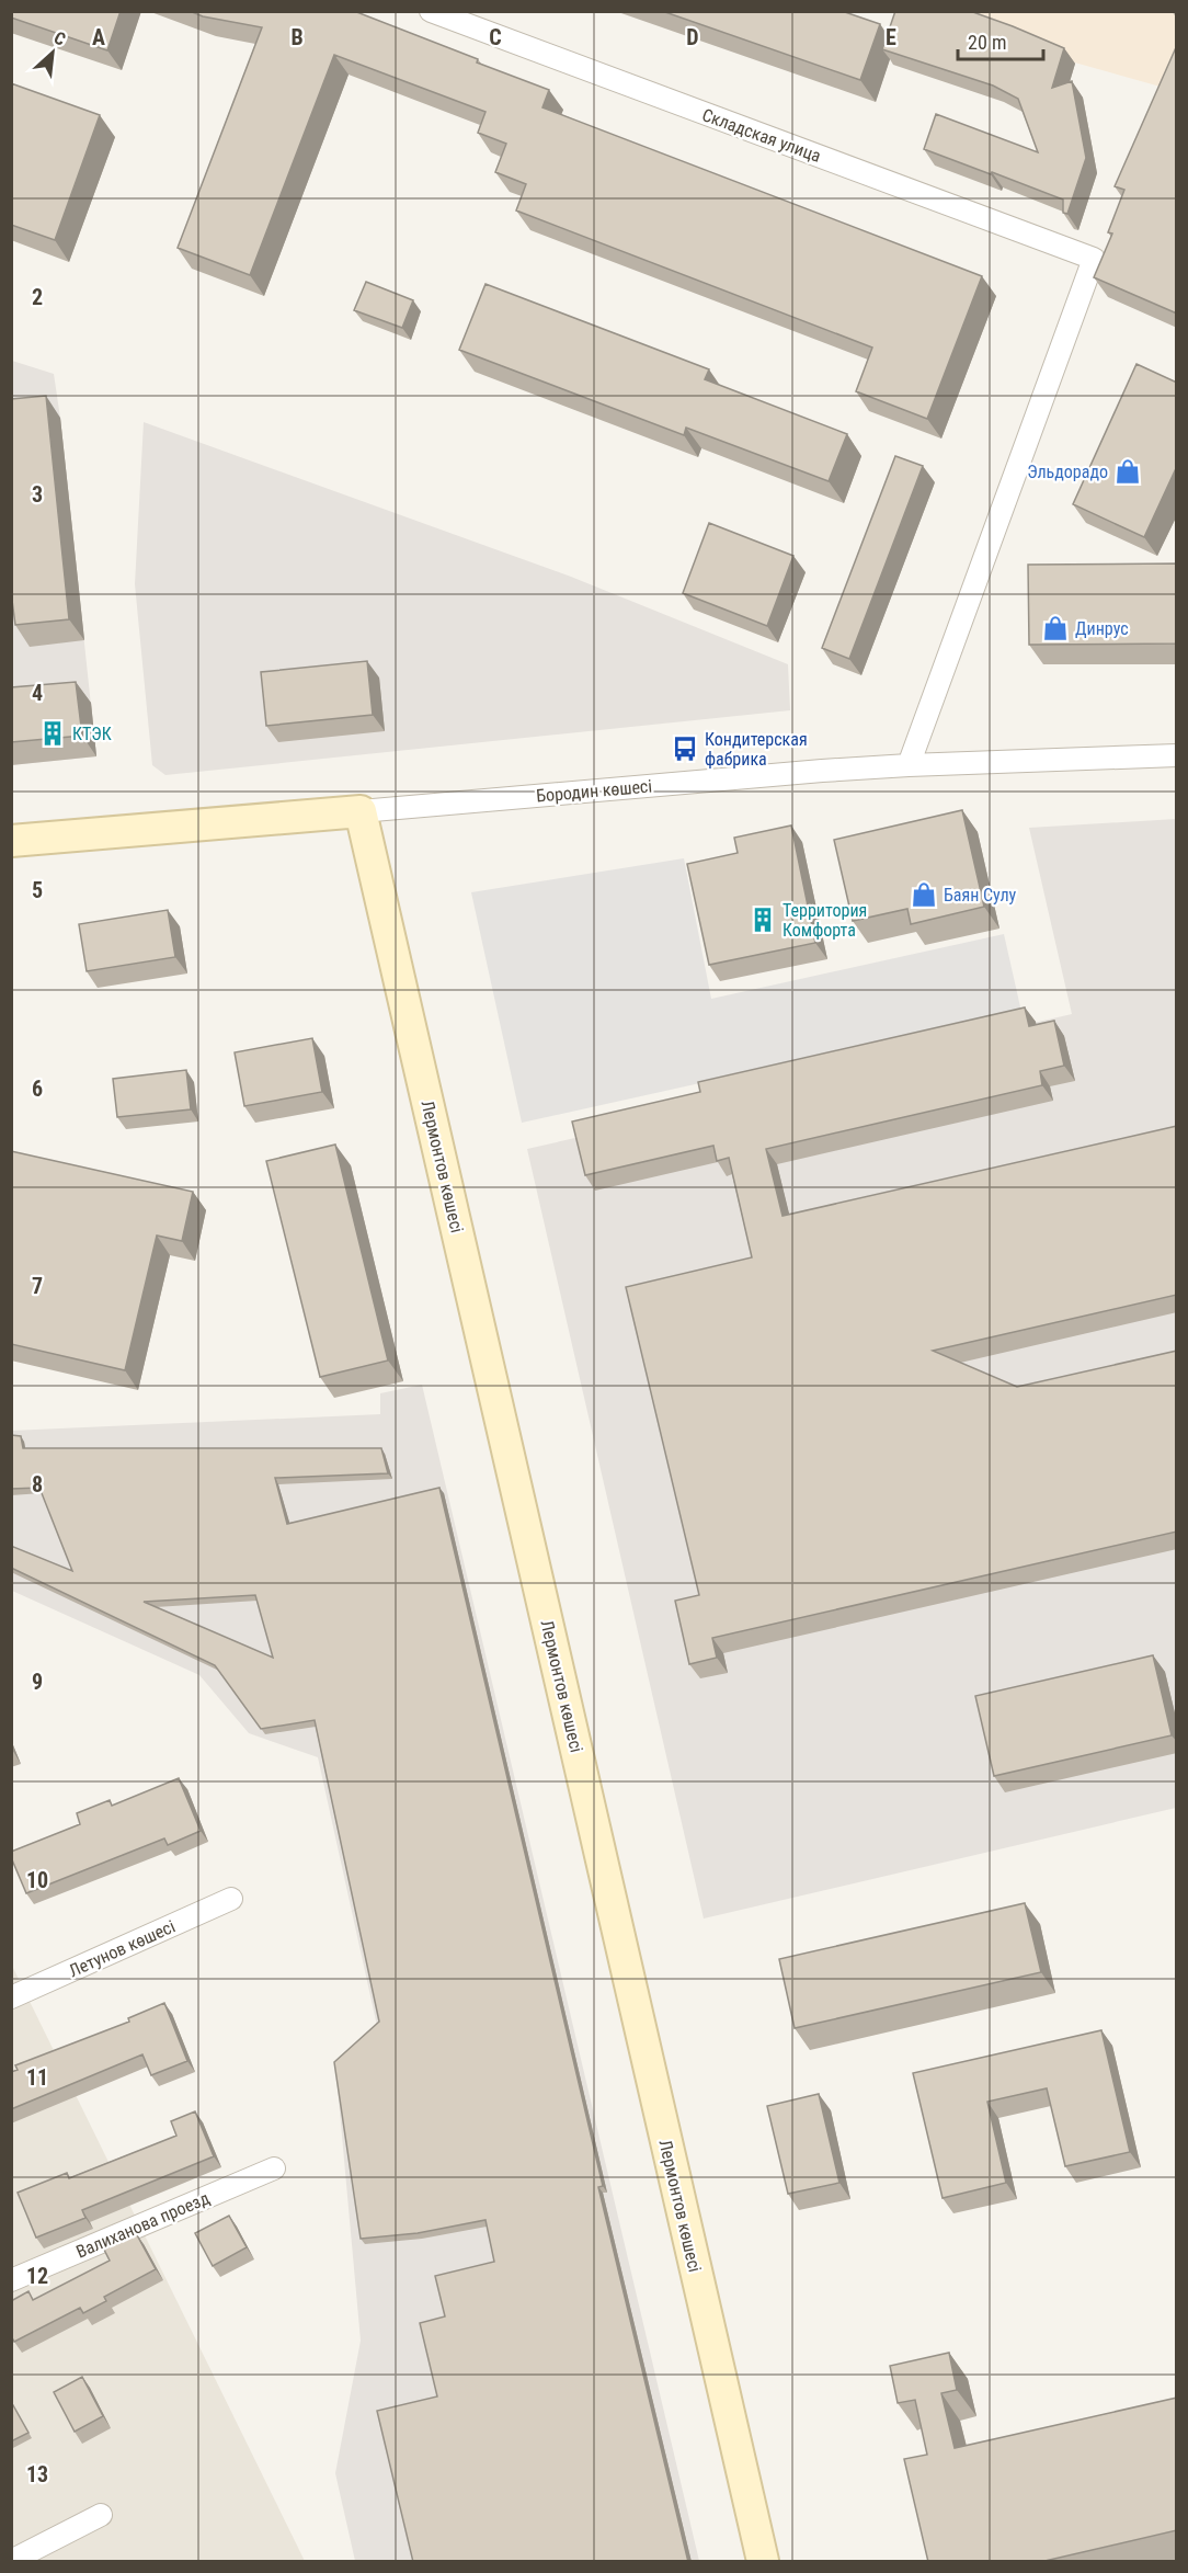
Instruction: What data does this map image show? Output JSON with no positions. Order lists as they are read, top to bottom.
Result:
{
  "streets": {
    "street": [
      "Складская улица",
      "Бородин көшесі",
      "Лермонтов көшесі",
      "Летунов көшесі",
      "Валиханова проезд"
    ]
  },
  "crossings": [
    ["Складская улица", "Бородин көшесі"],
    ["Бородин көшесі", "Лермонтов көшесі"]
  ],
  "places": {
    "shop": ["Эльдорадо", "Динрус", "Баян Сулу"],
    "building": ["КТЭК", "Территория Комфорта"],
    "bus stop": ["Кондитерская фабрика"]
  },
  "scale_bar": "20 m",
  "north": "top right",
  "grid": {
    "columns": [
      "A",
      "B",
      "C",
      "D",
      "E"
    ],
    "rows": [
      "2",
      "3",
      "4",
      "5",
      "6",
      "7",
      "8",
      "9",
      "10",
      "11",
      "12",
      "13"
    ]
  }
}
